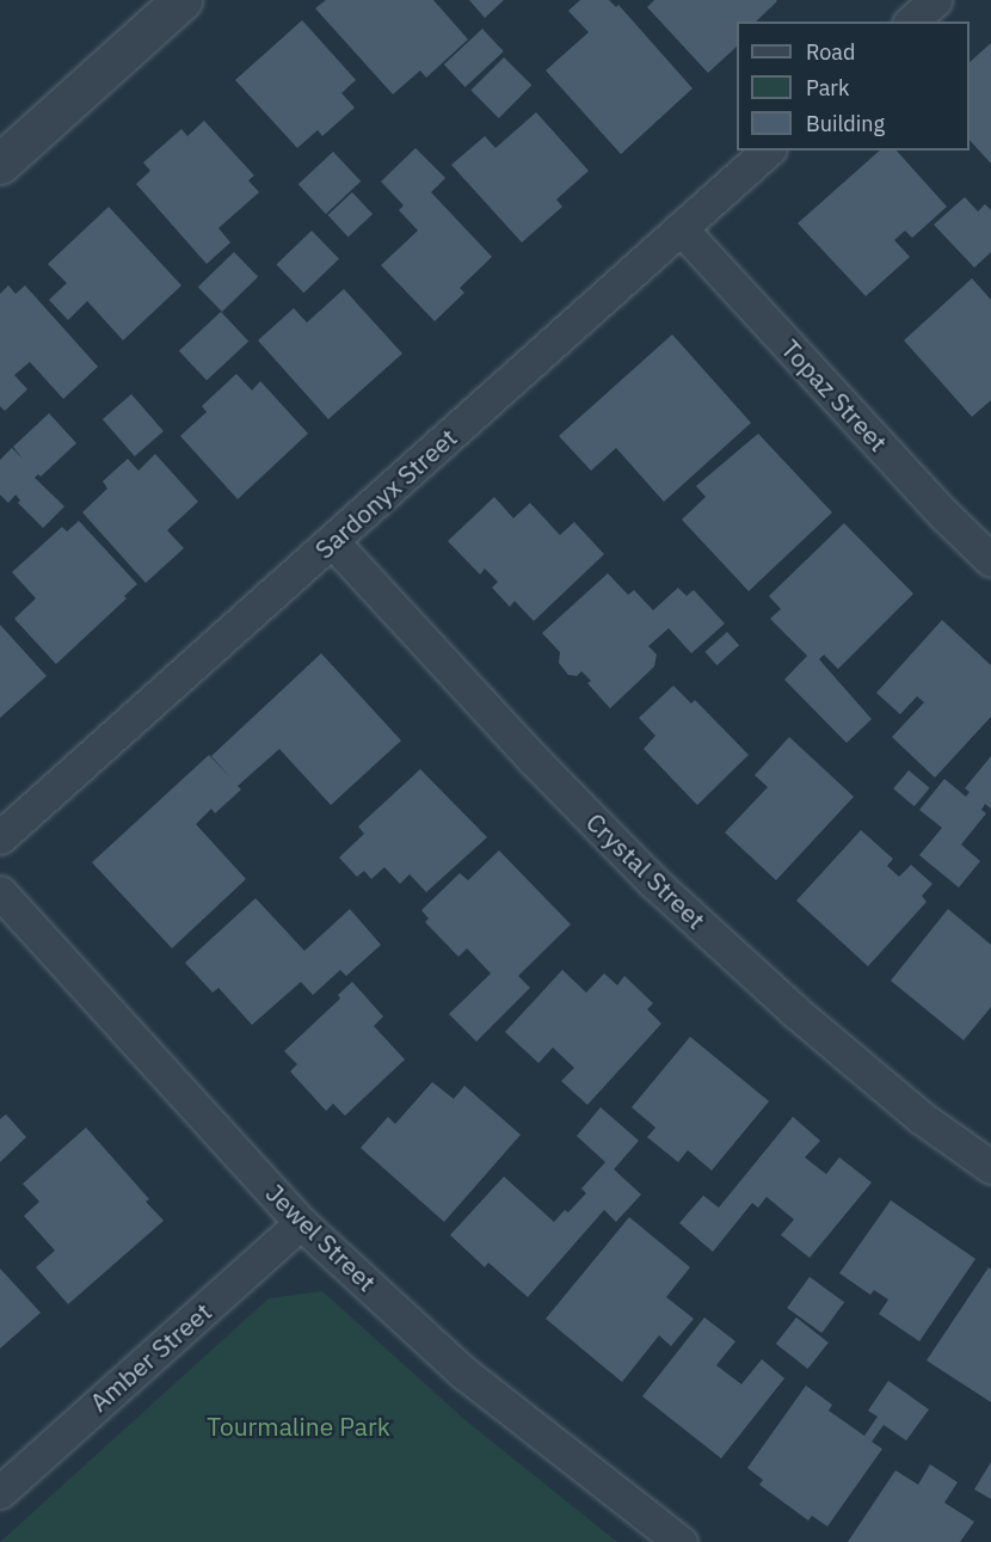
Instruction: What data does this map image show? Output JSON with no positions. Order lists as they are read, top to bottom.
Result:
{
  "streets": {
    "street": [
      "Topaz Street",
      "Sardonyx Street",
      "Crystal Street",
      "Jewel Street",
      "Amber Street"
    ]
  },
  "crossings": [
    ["Topaz Street", "Sardonyx Street"],
    ["Sardonyx Street", "Crystal Street"],
    ["Jewel Street", "Amber Street"]
  ],
  "parks": ["Tourmaline Park"],
  "legend": ["Road", "Park", "Building"]
}
